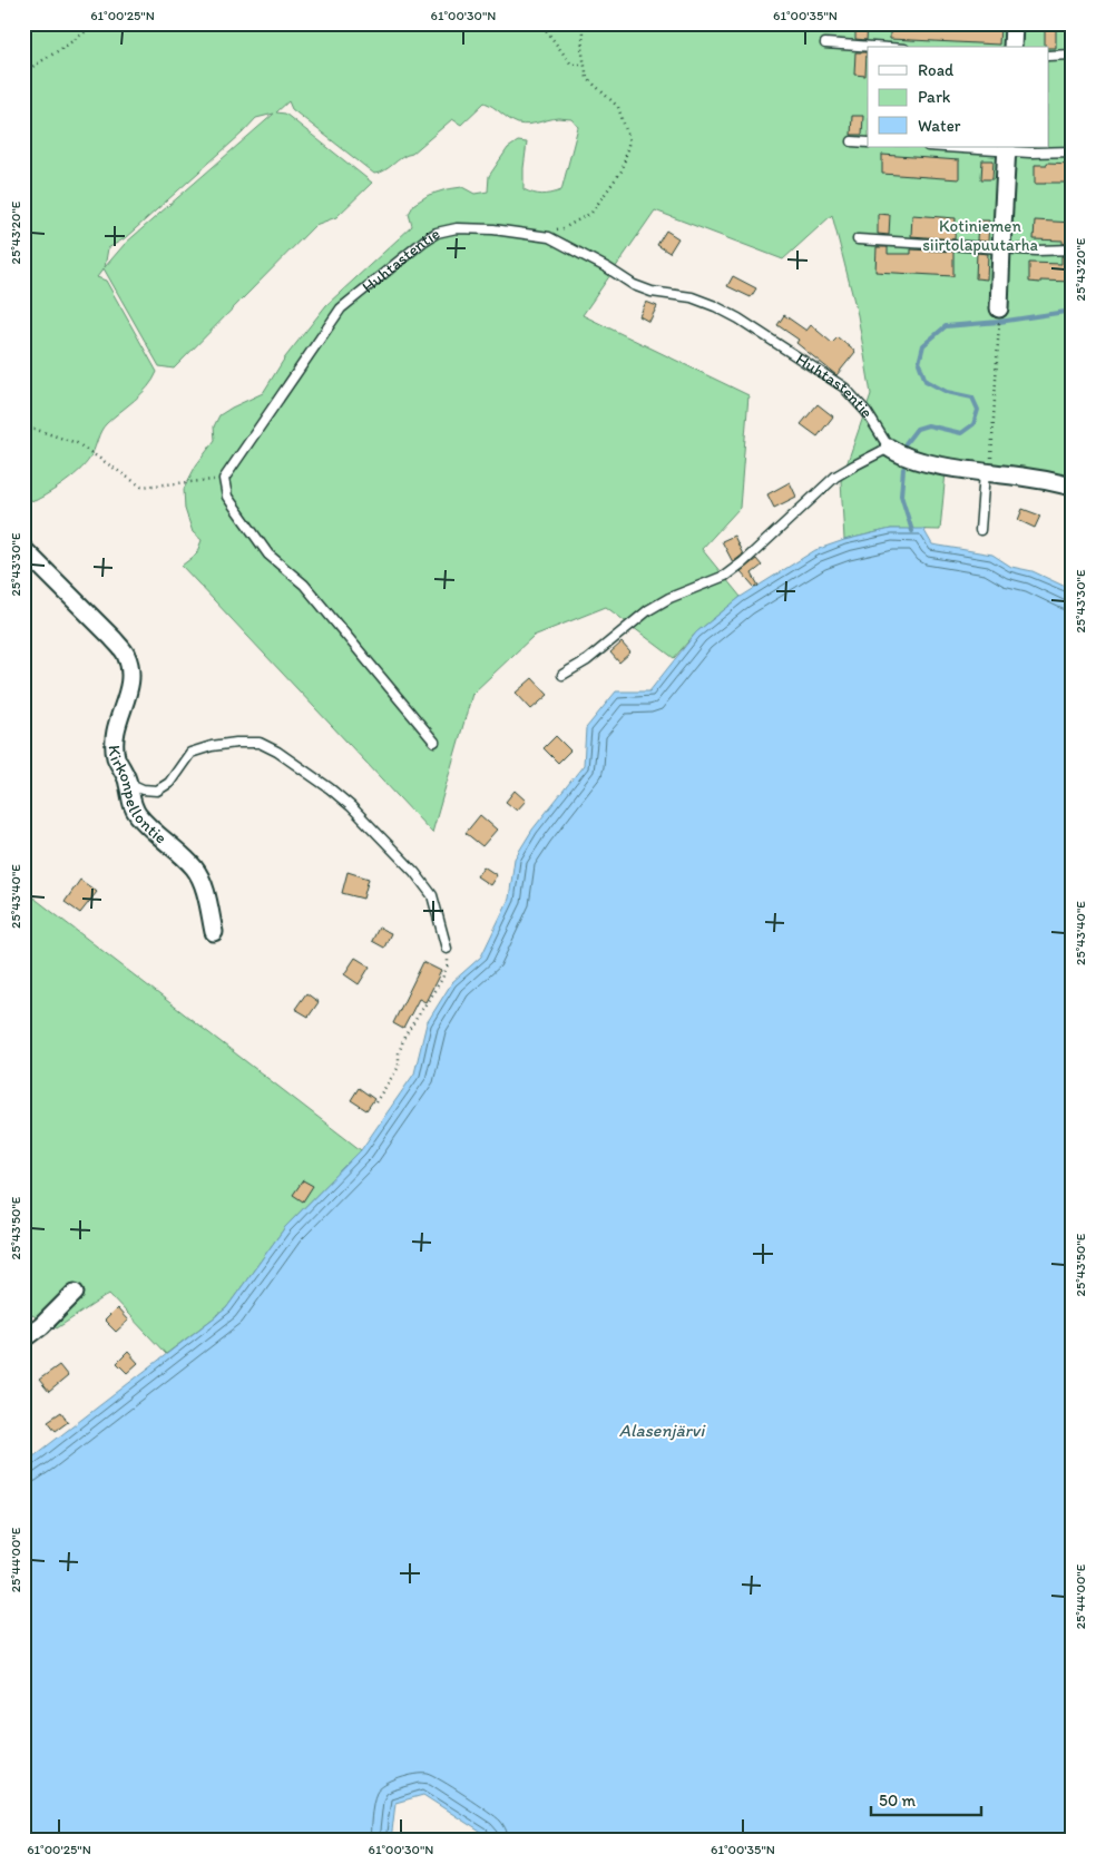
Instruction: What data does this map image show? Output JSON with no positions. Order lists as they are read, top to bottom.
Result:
{
  "streets": {
    "street": ["Kirkonpellontie"],
    "lane": ["Huhtastentie"]
  },
  "water": ["Alasenjärvi"],
  "parks": ["Kotiniemen siirtolapuutarha"],
  "legend": ["Road", "Park", "Water"],
  "scale_bar": "50 m",
  "coordinates": [
    "61°00'25\"N",
    "61°00'30\"N",
    "61°00'35\"N",
    "25°43'20\"E",
    "25°43'30\"E",
    "25°43'40\"E",
    "25°43'50\"E",
    "25°44'00\"E"
  ]
}
